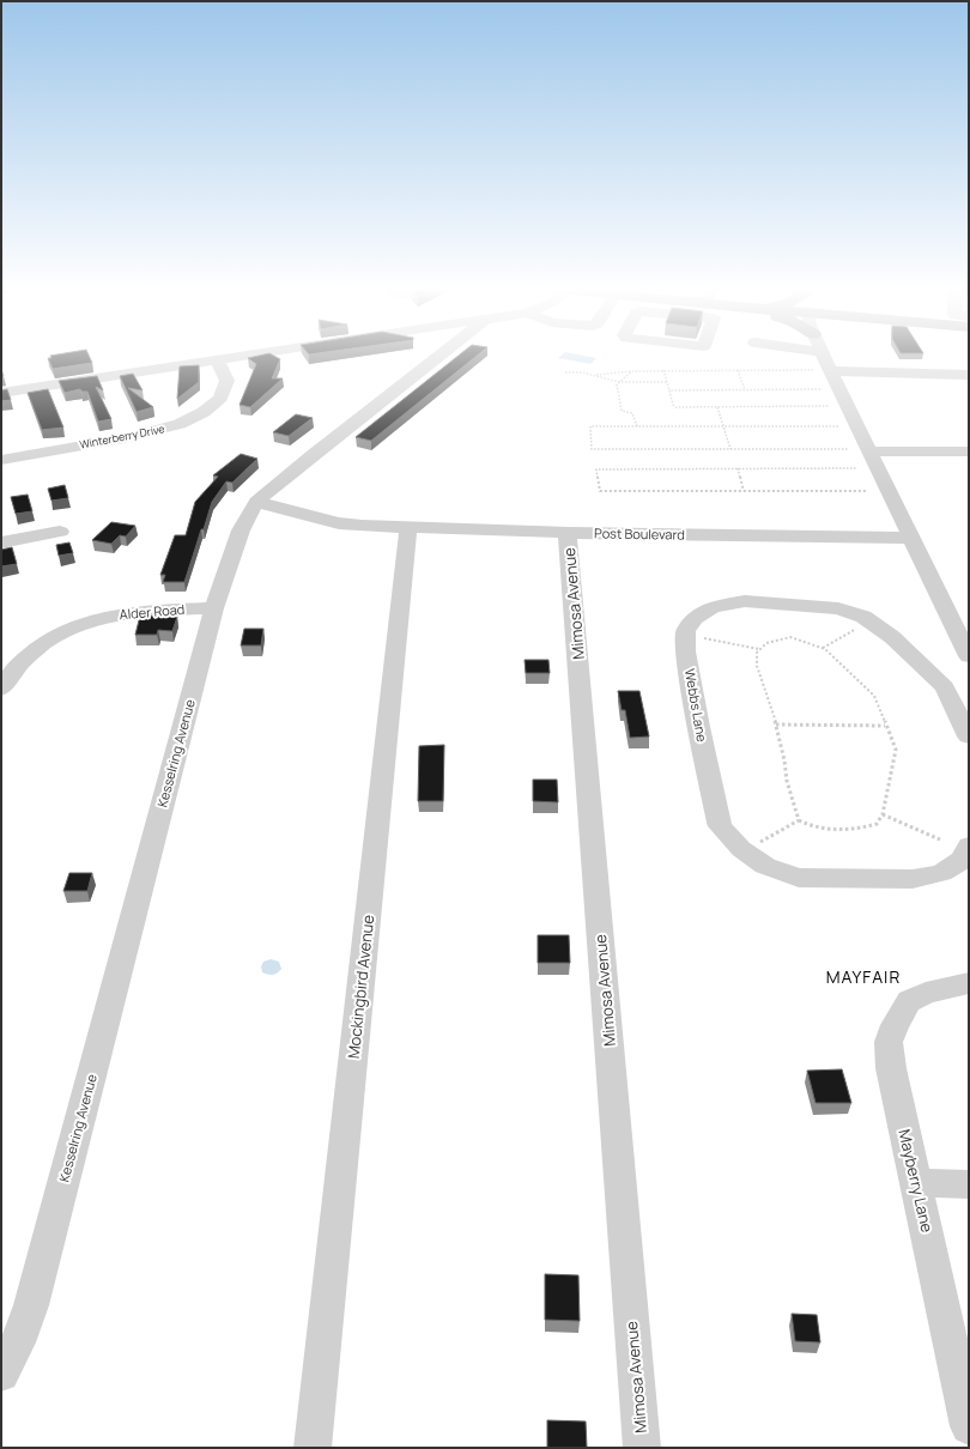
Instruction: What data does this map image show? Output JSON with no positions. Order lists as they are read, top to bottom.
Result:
{
  "streets": {
    "street": [
      "Winterberry Drive",
      "Post Boulevard",
      "Mimosa Avenue",
      "Alder Road",
      "Webbs Lane",
      "Kesselring Avenue",
      "Mockingbird Avenue",
      "Mayberry Lane"
    ]
  },
  "crossings": [
    ["Post Boulevard", "Mimosa Avenue"],
    ["Post Boulevard", "Kesselring Avenue"],
    ["Post Boulevard", "Mockingbird Avenue"],
    ["Alder Road", "Kesselring Avenue"]
  ],
  "districts": ["MAYFAIR"]
}
